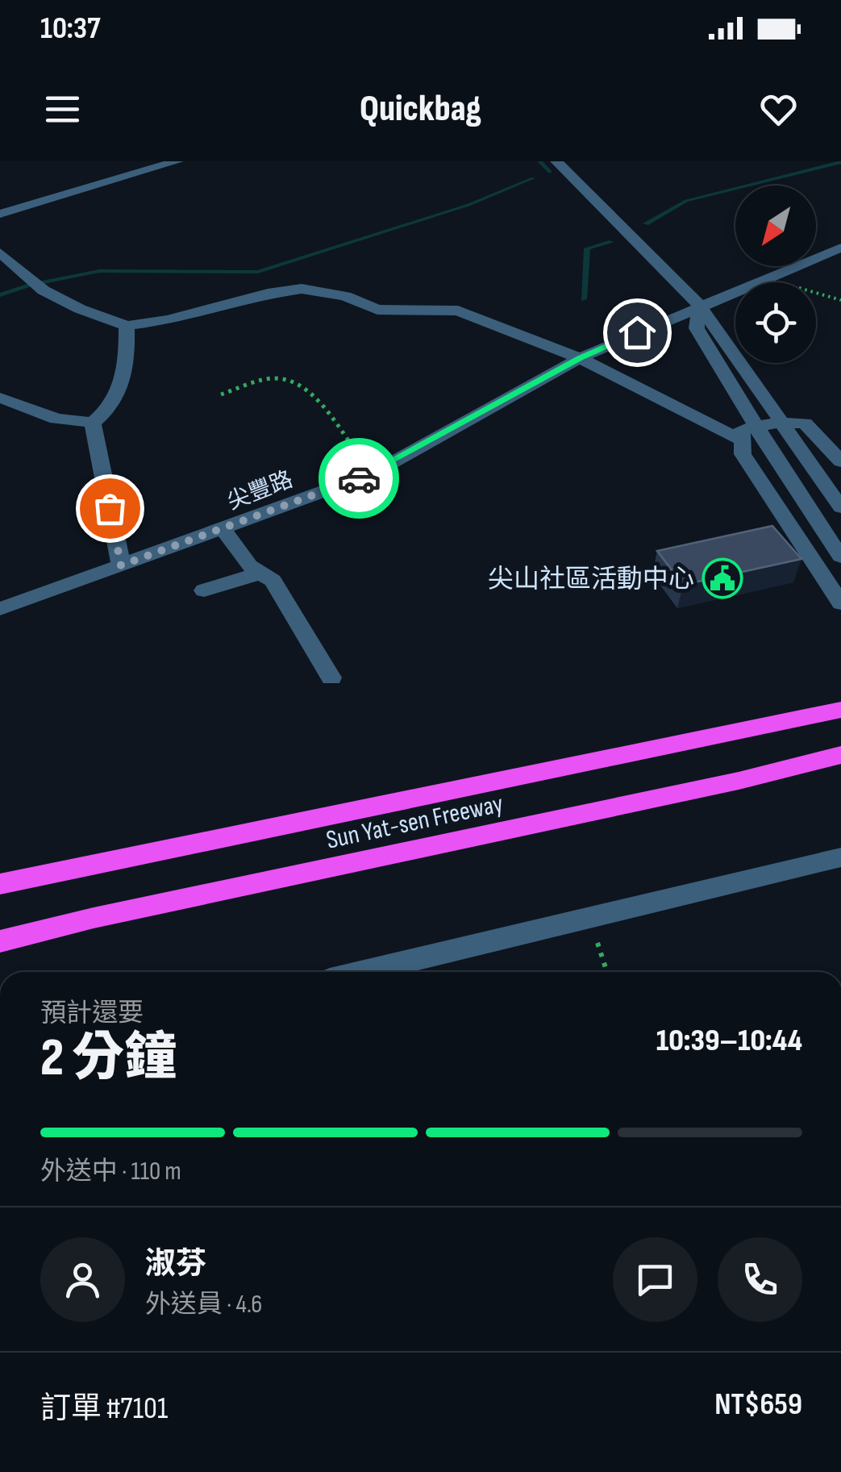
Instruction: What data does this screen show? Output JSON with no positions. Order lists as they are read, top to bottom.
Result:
{
  "streets": {
    "highway": ["Sun Yat-sen Freeway"],
    "street": ["尖豐路"]
  },
  "places": {
    "public building": ["尖山社區活動中心"]
  },
  "north": "bottom left",
  "page": {
    "status": "10:37",
    "header": "Quickbag",
    "heading": ["2 分鐘", "預計還要", "10:39–10:44"],
    "panel": [
      "淑芬",
      "外送員 · 4.6",
      "訂單 #7101",
      "NT$659"
    ],
    "bar": "外送中 · 110 m"
  }
}
